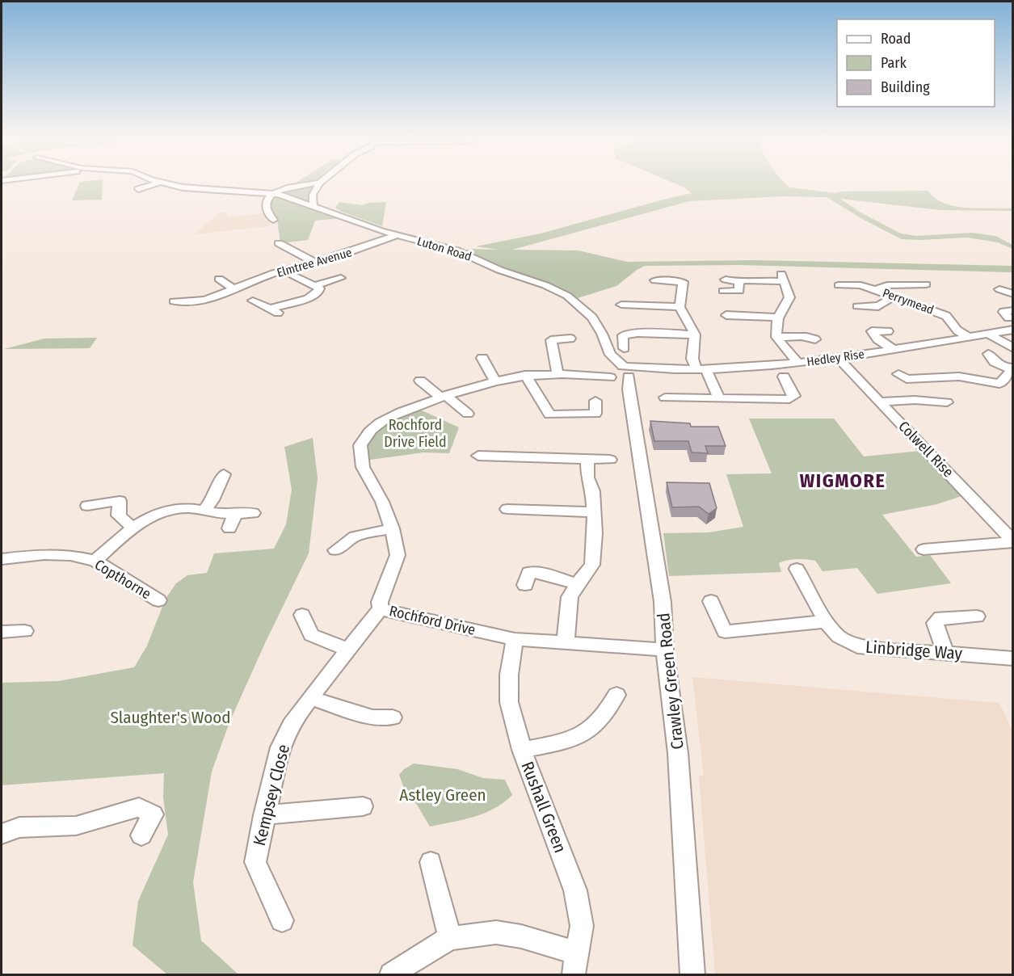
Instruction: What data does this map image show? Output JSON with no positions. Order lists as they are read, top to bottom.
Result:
{
  "streets": {
    "street": [
      "Luton Road",
      "Elmtree Avenue",
      "Perrymead",
      "Hedley Rise",
      "Colwell Rise",
      "Copthorne",
      "Rochford Drive",
      "Linbridge Way",
      "Crawley Green Road",
      "Kempsey Close",
      "Rushall Green"
    ]
  },
  "crossings": [
    ["Luton Road", "Elmtree Avenue"],
    ["Perrymead", "Hedley Rise"],
    ["Hedley Rise", "Colwell Rise"],
    ["Hedley Rise", "Rochford Drive"],
    ["Hedley Rise", "Crawley Green Road"],
    ["Rochford Drive", "Crawley Green Road"],
    ["Rochford Drive", "Kempsey Close"],
    ["Rochford Drive", "Rushall Green"]
  ],
  "districts": ["WIGMORE"],
  "parks": ["Rochford Drive Field", "Slaughter's Wood", "Astley Green"],
  "legend": ["Road", "Park", "Building"]
}
